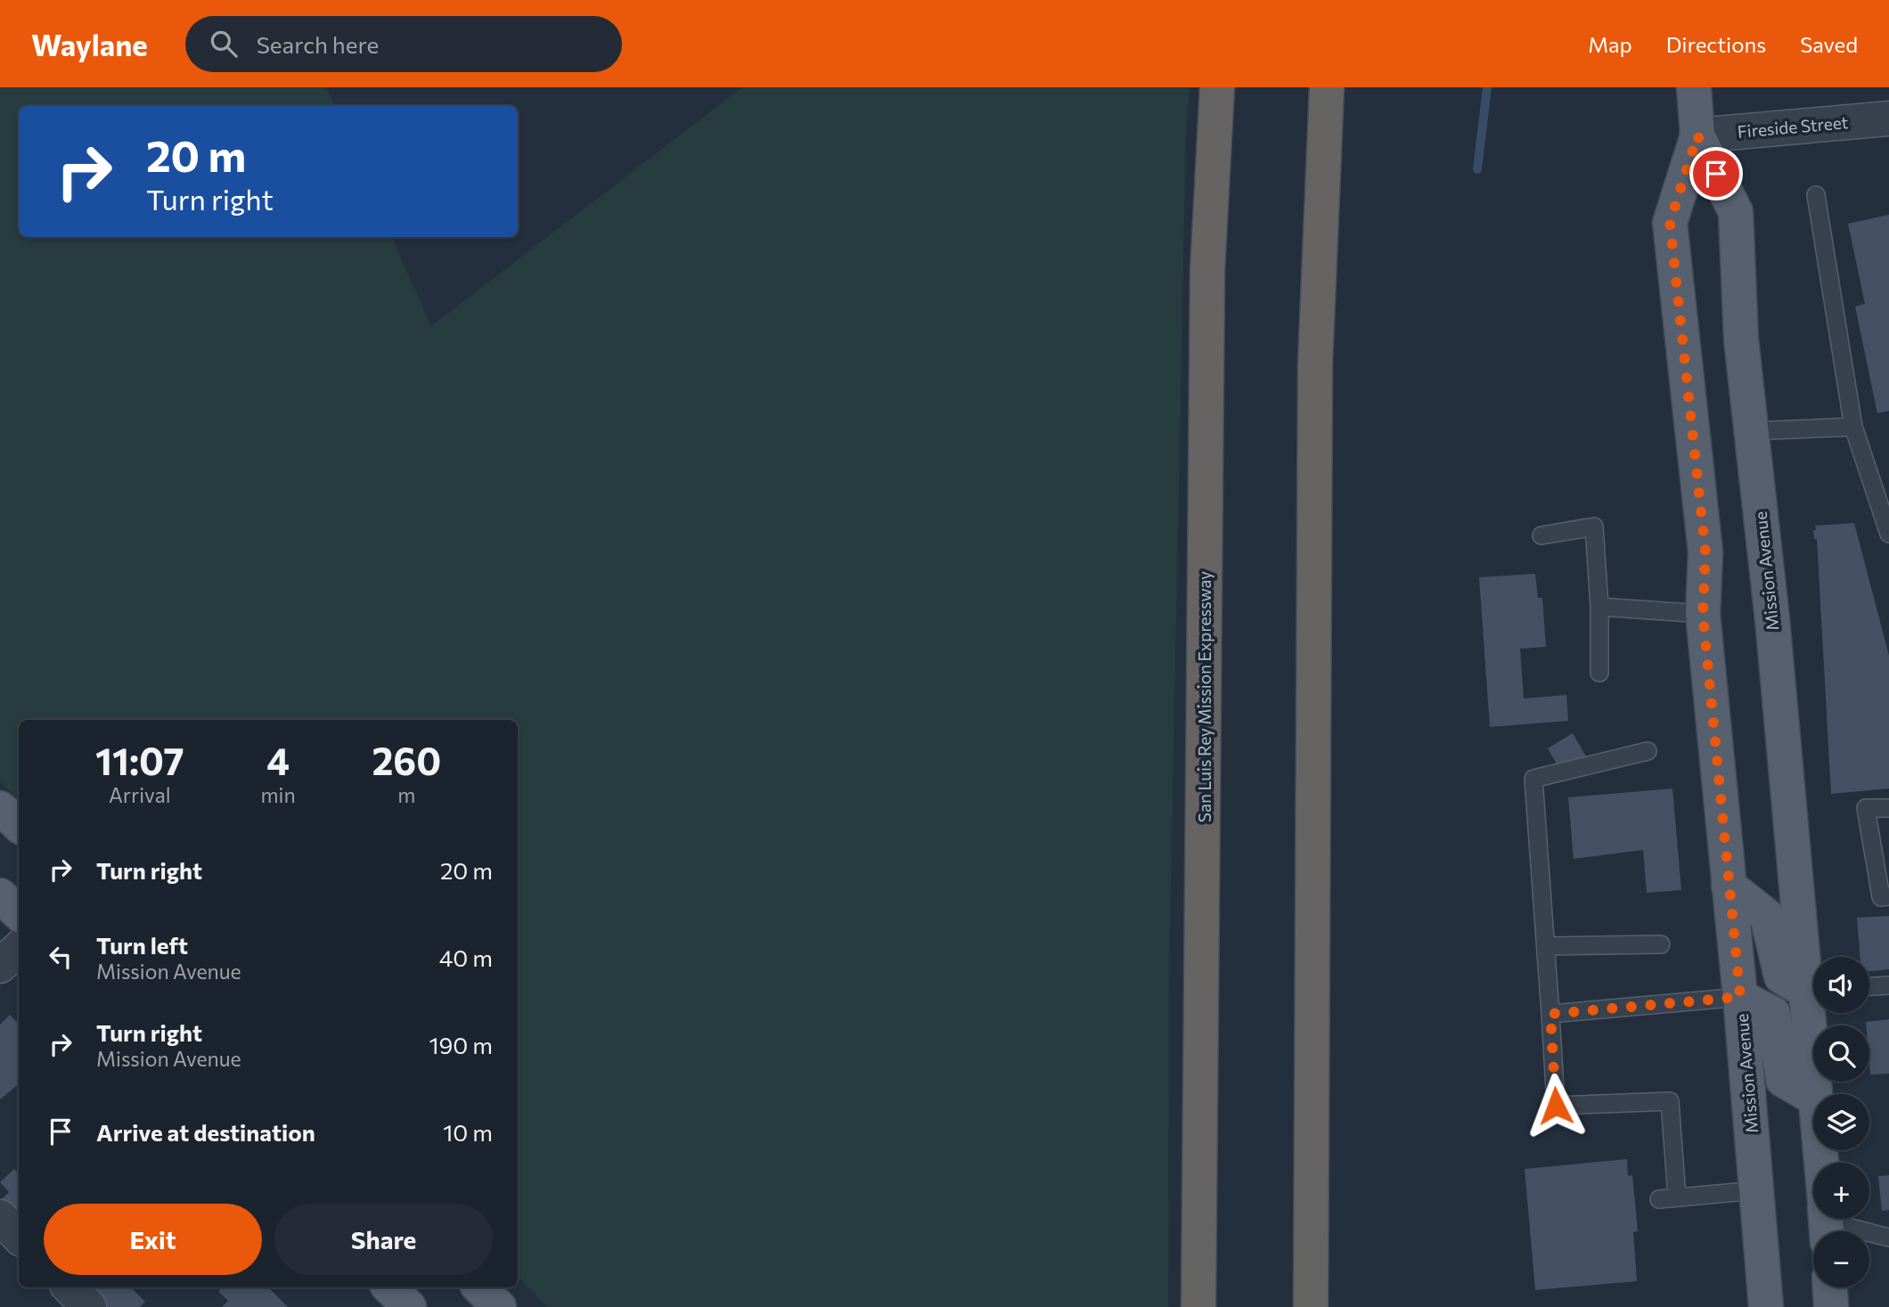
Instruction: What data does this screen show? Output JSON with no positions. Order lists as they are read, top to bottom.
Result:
{
  "streets": {
    "highway": ["San Luis Rey Mission Expressway"],
    "main road": ["Mission Avenue"],
    "street": ["Fireside Street"]
  },
  "crossings": [
    ["Fireside Street", "Mission Avenue"]
  ],
  "page": {
    "header": "Waylane",
    "search": "Search here",
    "nav": ["Map", "Directions", "Saved"],
    "turn": ["20 m", "Turn right"],
    "eta": [
      "11:07",
      "Arrival",
      "4",
      "min",
      "260",
      "m"
    ],
    "list": [
      {
        "name": "Turn right",
        "value": "20 m"
      },
      {
        "name": "Turn left",
        "note": "Mission Avenue",
        "value": "40 m"
      },
      {
        "name": "Turn right",
        "note": "Mission Avenue",
        "value": "190 m"
      },
      {
        "name": "Arrive at destination",
        "value": "10 m"
      }
    ],
    "map_buttons": ["+", "−"],
    "buttons": ["Exit", "Share"]
  }
}
